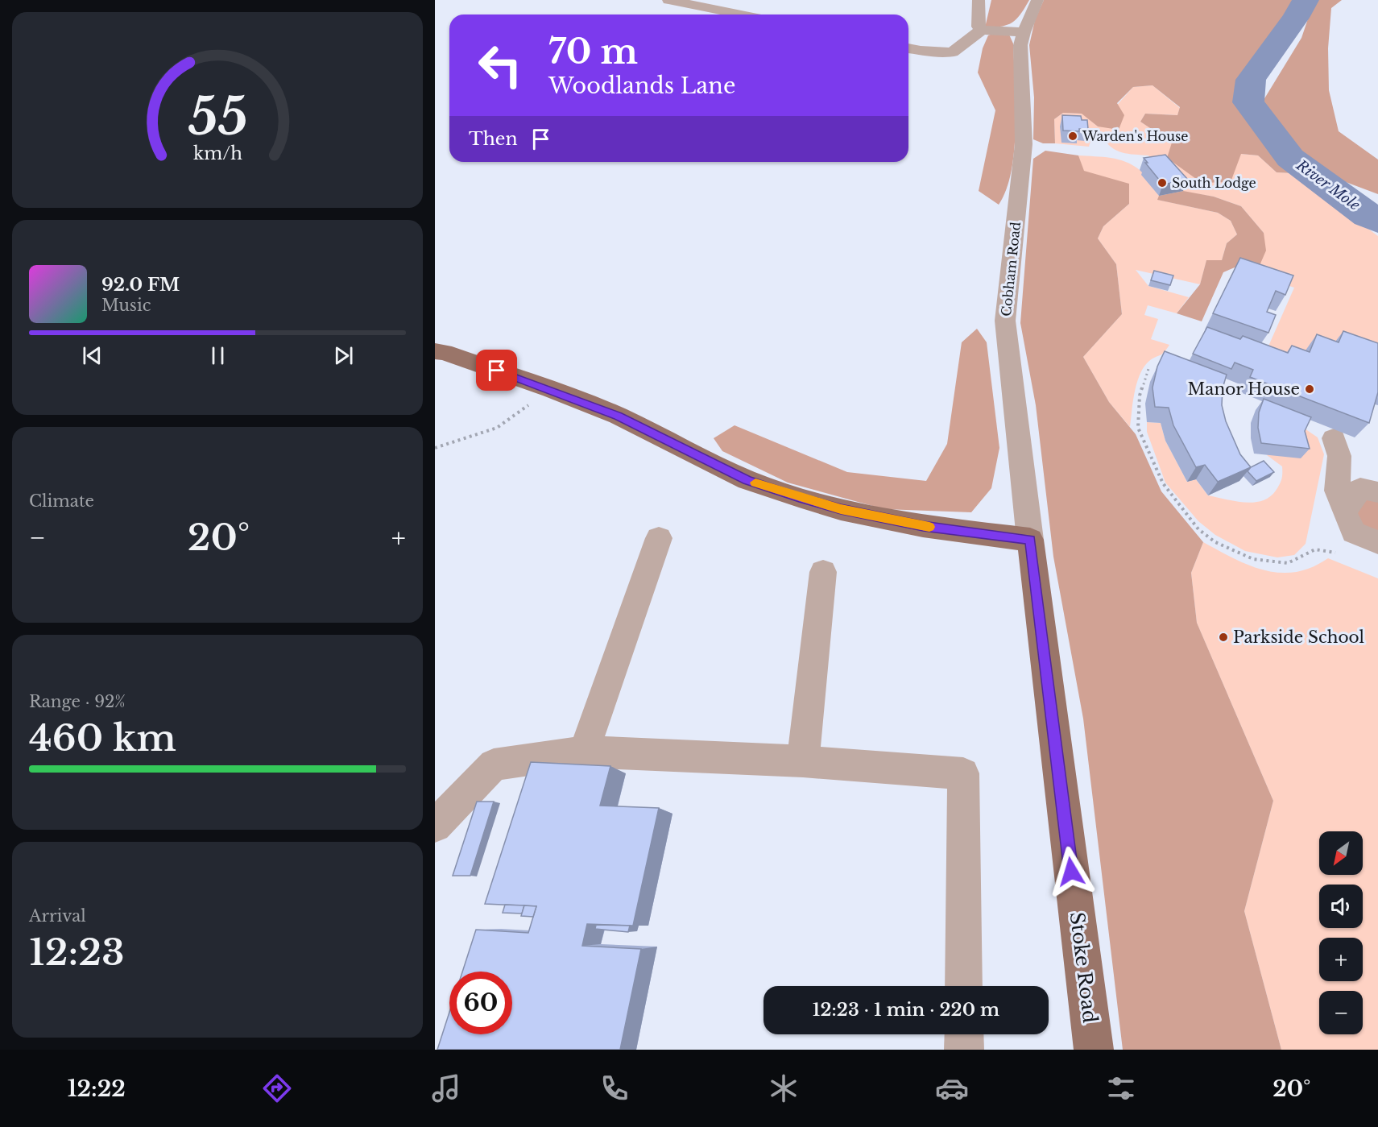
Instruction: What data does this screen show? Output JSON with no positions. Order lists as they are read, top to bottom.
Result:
{
  "streets": {
    "main road": ["Stoke Road"],
    "street": ["Cobham Road"]
  },
  "crossings": [
    ["Cobham Road", "Stoke Road"]
  ],
  "water": ["River Mole"],
  "places": [
    "Warden's House",
    "South Lodge",
    "Manor House",
    "Parkside School"
  ],
  "north": "bottom left",
  "page": {
    "turn": ["70 m", "Woodlands Lane"],
    "then": "Then",
    "song": ["92.0 FM", "Music"],
    "tile": [
      "Climate",
      ["Range · 92%", "460 km"],
      ["Arrival", "12:23"]
    ],
    "heat": ["−", "20°", "+"],
    "map_buttons": ["+", "−"],
    "limit": "60",
    "trip": "12:23 · 1 min · 220 m",
    "tabs": ["12:22", "20°"],
    "gauge": ["55", "km/h"]
  }
}
